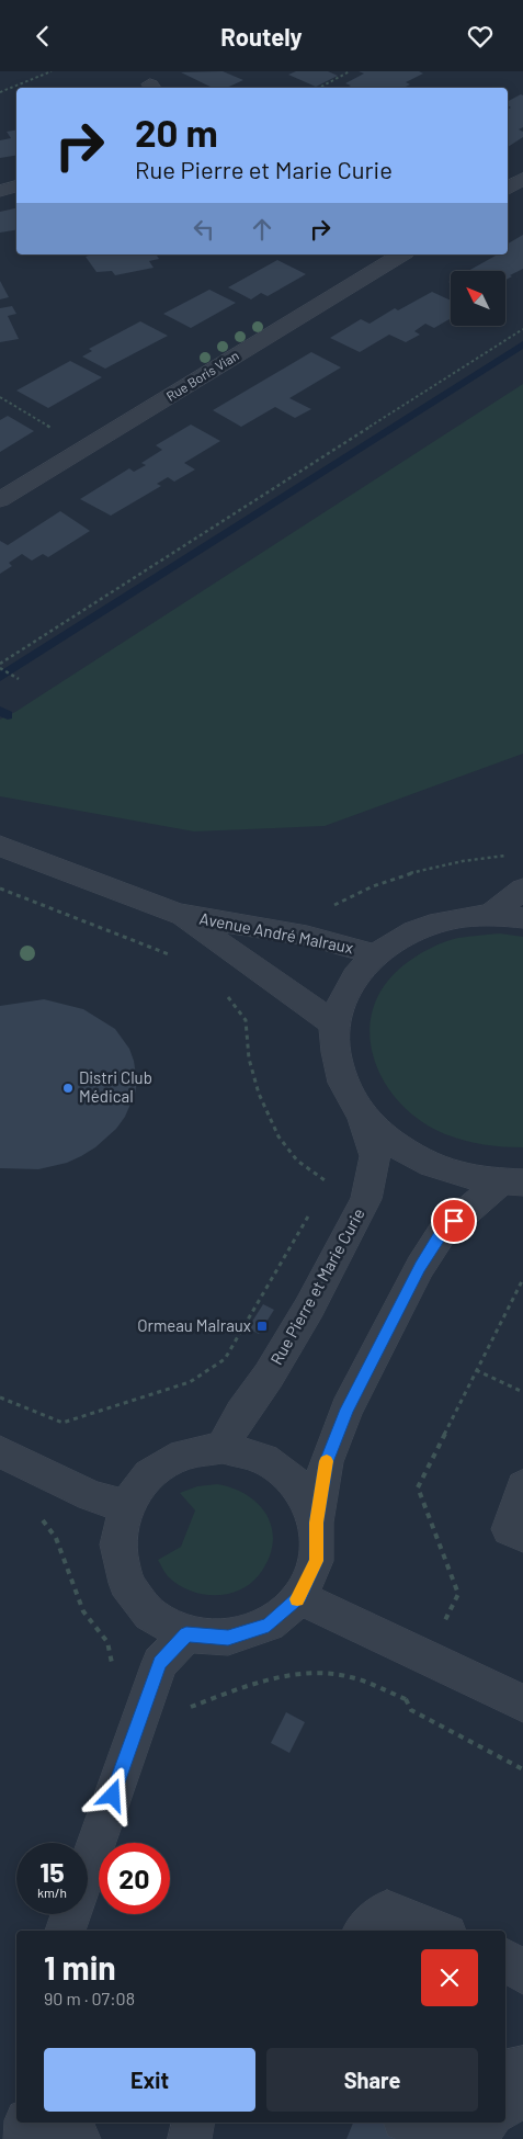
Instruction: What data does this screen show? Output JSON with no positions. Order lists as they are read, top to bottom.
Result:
{
  "streets": {
    "street": ["Rue Boris Vian", "Avenue André Malraux", "Rue Pierre et Marie Curie"]
  },
  "places": {
    "other": ["Distri Club Médical"],
    "transit": ["Ormeau Malraux"]
  },
  "north": "top left",
  "page": {
    "header": "Routely",
    "turn": ["20 m", "Rue Pierre et Marie Curie"],
    "speed": "15 km/h",
    "limit": "20",
    "heading": ["1 min", "90 m · 07:08"],
    "buttons": ["Exit", "Share"]
  }
}
